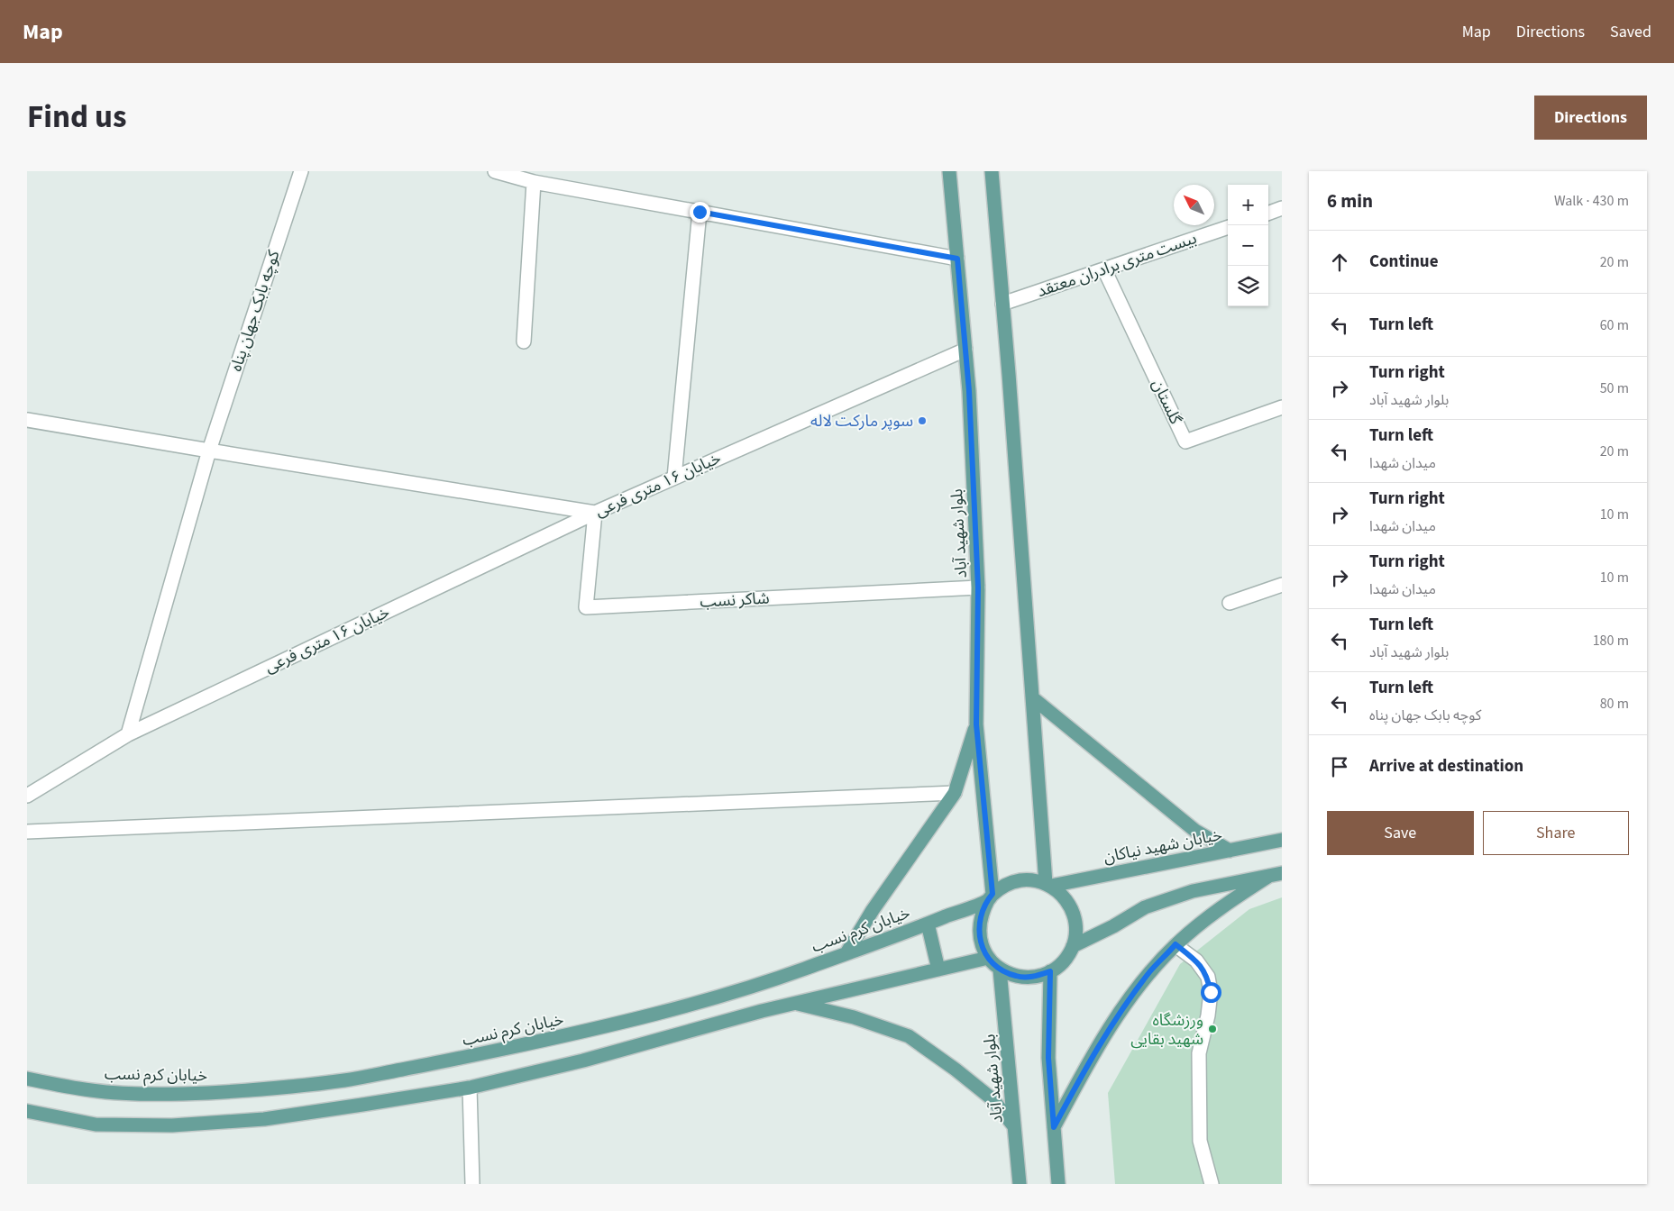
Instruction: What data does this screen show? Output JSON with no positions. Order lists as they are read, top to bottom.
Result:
{
  "streets": {
    "main road": ["بلوار شهید آباد", "خیابان شهید نیاکان", "خیابان کرم نسب"],
    "street": [
      "بیست متری برادران معتقد",
      "کوچه بابک جهان پناه",
      "گلستان",
      "خیابان ۱۶ متری فرعی",
      "شاکر نسب"
    ]
  },
  "crossings": [
    ["بیست متری برادران معتقد", "گلستان"],
    ["خیابان ۱۶ متری فرعی", "بلوار شهید آباد"],
    ["خیابان ۱۶ متری فرعی", "شاکر نسب"],
    ["بلوار شهید آباد", "شاکر نسب"],
    ["بلوار شهید آباد", "خیابان شهید نیاکان"],
    ["بلوار شهید آباد", "خیابان کرم نسب"],
    ["خیابان شهید نیاکان", "خیابان کرم نسب"]
  ],
  "places": ["سوپر مارکت لاله", "ورزشگاه شهید بقایی"],
  "north": "top left",
  "page": {
    "header": "Map",
    "nav": ["Map", "Directions", "Saved"],
    "title": "Find us",
    "buttons": [
      "Directions",
      ["Save", "Share"]
    ],
    "heading": ["6 min", "Walk · 430 m"],
    "map_buttons": ["+", "−"],
    "list": [
      ["Continue", "20 m"],
      ["Turn left", "60 m"],
      ["Turn right", "بلوار شهید آباد", "50 m"],
      ["Turn left", "میدان شهدا", "20 m"],
      ["Turn right", "میدان شهدا", "10 m"],
      ["Turn right", "میدان شهدا", "10 m"],
      ["Turn left", "بلوار شهید آباد", "180 m"],
      ["Turn left", "کوچه بابک جهان پناه", "80 m"],
      "Arrive at destination"
    ]
  }
}
